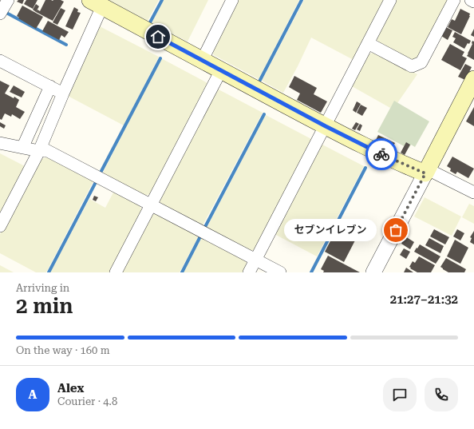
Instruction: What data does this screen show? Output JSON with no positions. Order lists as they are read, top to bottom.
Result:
{
  "places": ["セブンイレブン"],
  "page": {
    "bubble": "セブンイレブン",
    "heading": ["2 min", "Arriving in", "21:27–21:32"],
    "panel": ["Alex", "Courier · 4.8"],
    "bar": "On the way · 160 m",
    "round": "A"
  }
}
